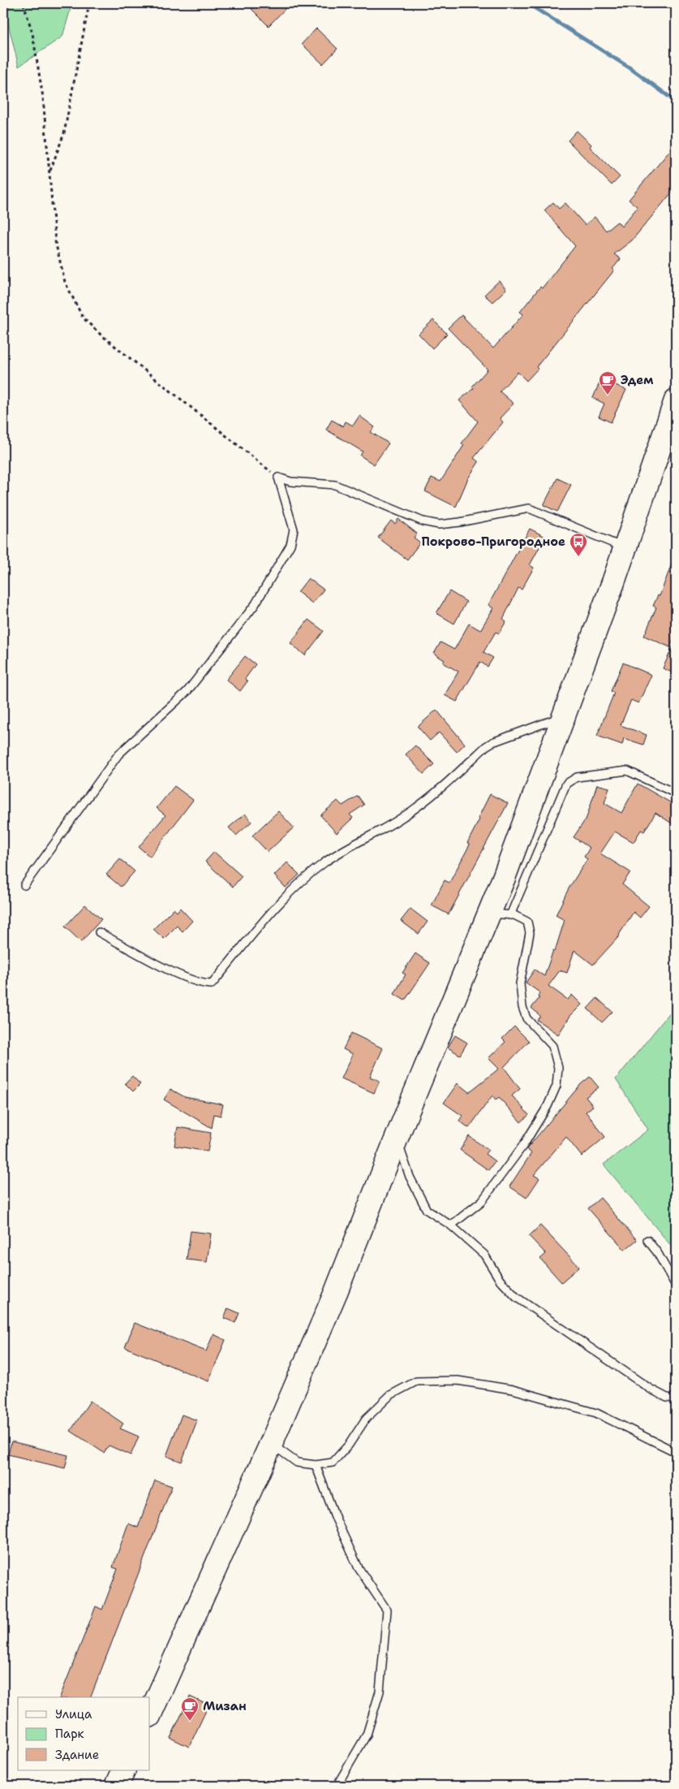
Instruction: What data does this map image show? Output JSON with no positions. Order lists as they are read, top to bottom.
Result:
{
  "places": {
    "cafe": ["Эдем", "Мизан"],
    "bus stop": ["Покрово-Пригородное"]
  },
  "legend": ["Улица", "Парк", "Здание"]
}
